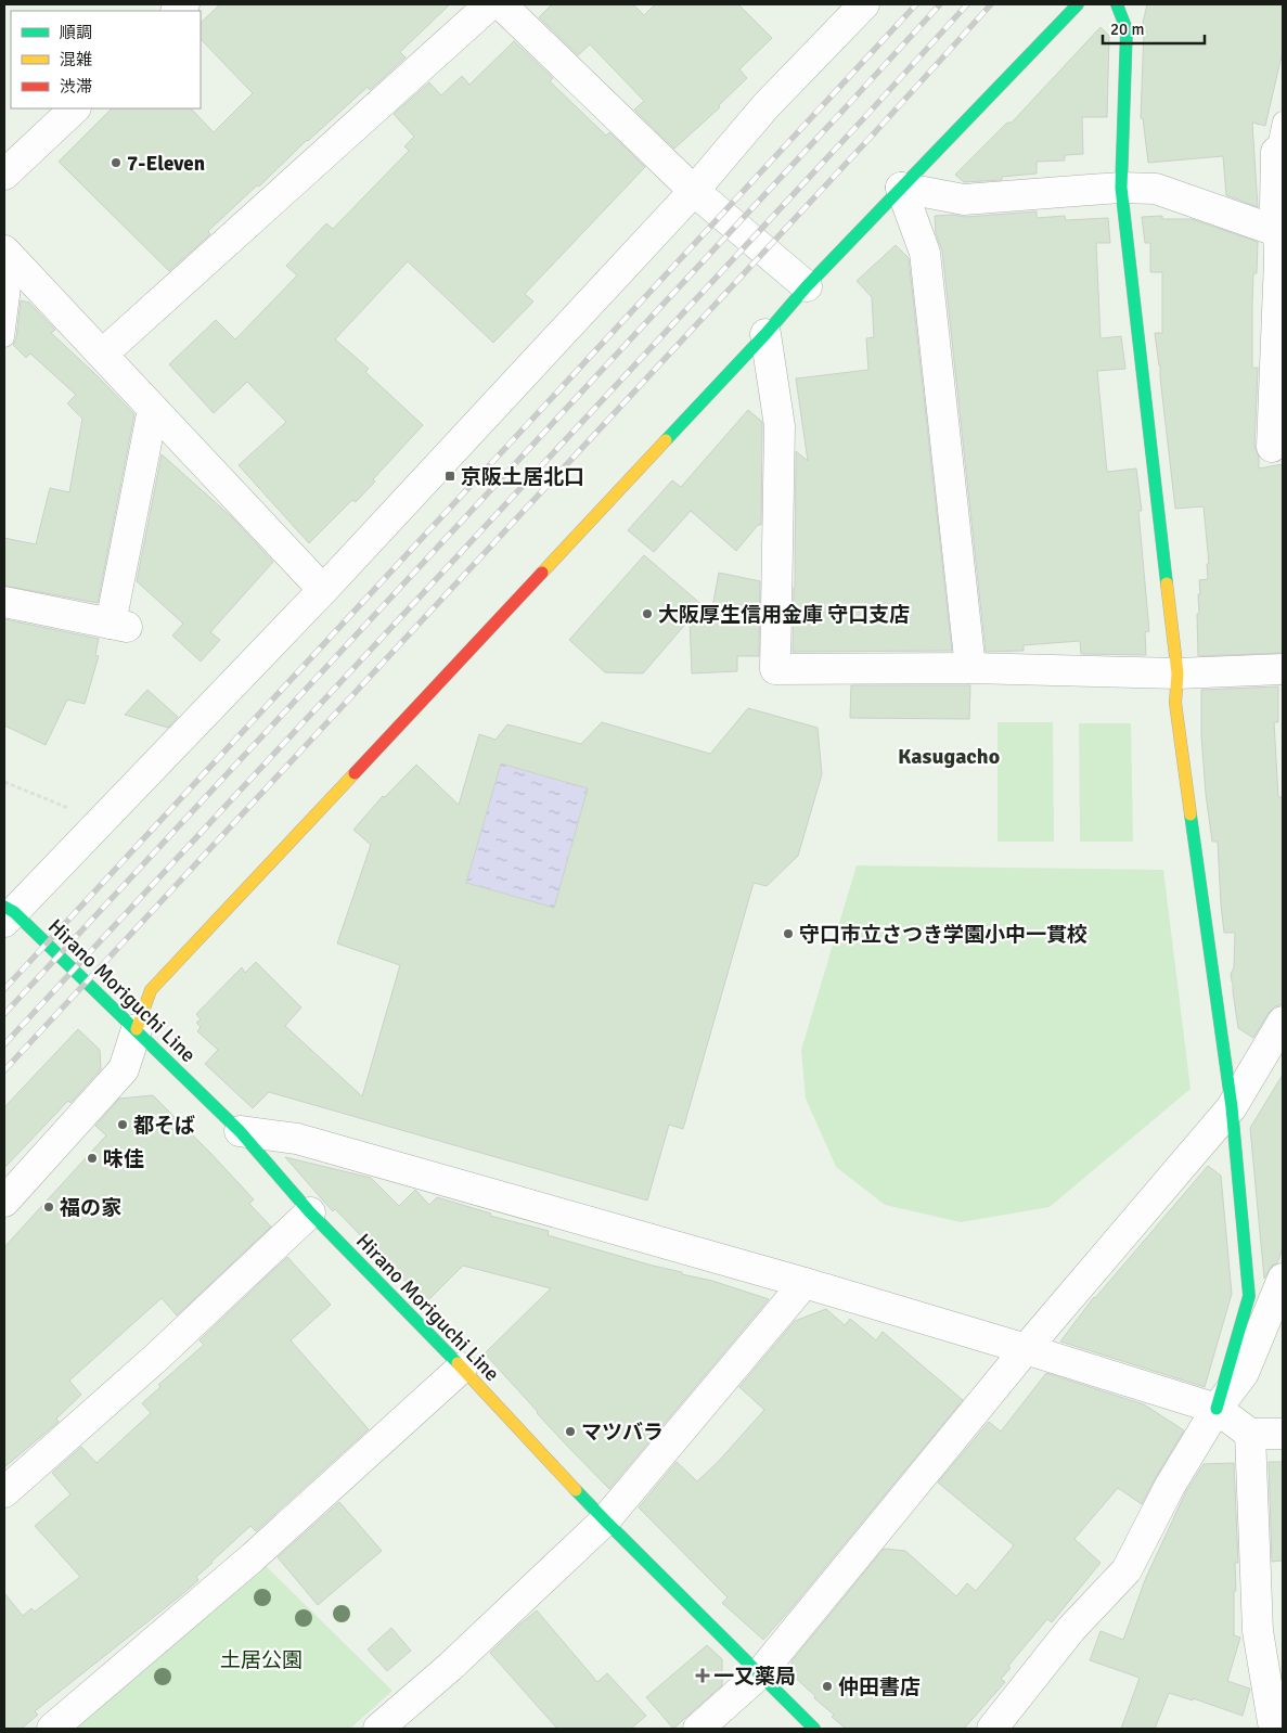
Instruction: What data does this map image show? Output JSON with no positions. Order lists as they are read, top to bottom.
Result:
{
  "streets": {
    "street": ["Hirano Moriguchi Line"]
  },
  "districts": ["Kasugacho"],
  "parks": ["土居公園"],
  "places": {
    "other": [
      "7-Eleven",
      "大阪厚生信用金庫 守口支店",
      "守口市立さつき学園小中一貫校",
      "都そば",
      "味佳",
      "福の家",
      "マツバラ",
      "仲田書店"
    ],
    "transit": ["京阪土居北口"],
    "health": ["一又薬局"]
  },
  "legend": ["順調", "混雑", "渋滞"],
  "scale_bar": "20 m"
}
